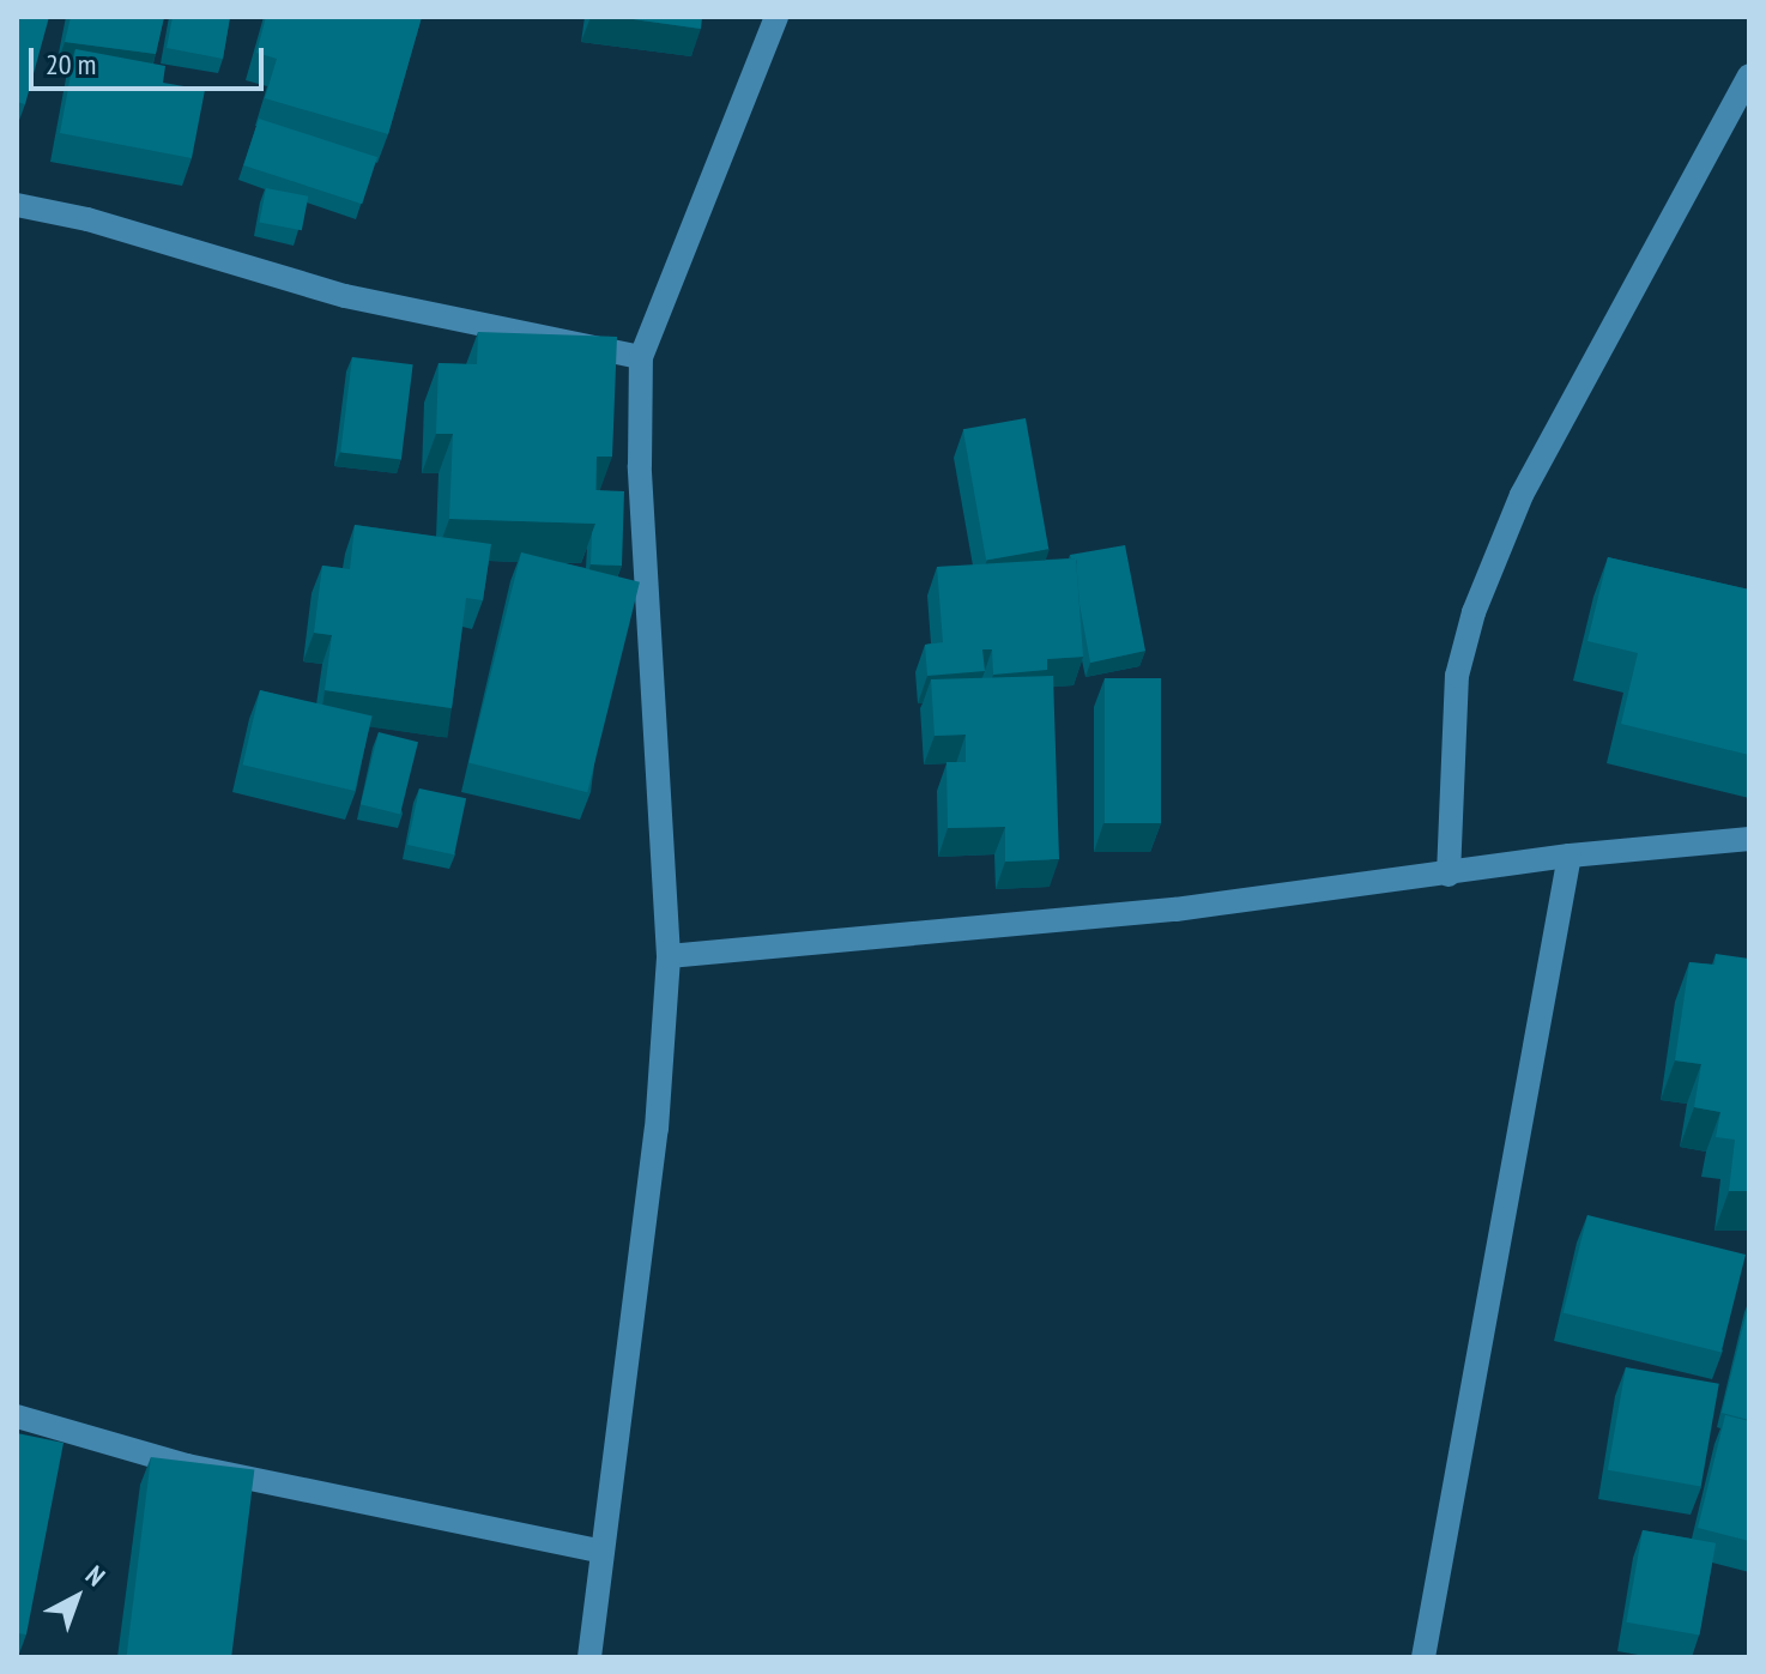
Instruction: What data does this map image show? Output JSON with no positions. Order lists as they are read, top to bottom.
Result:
{
  "scale_bar": "20 m",
  "north": "top right"
}
